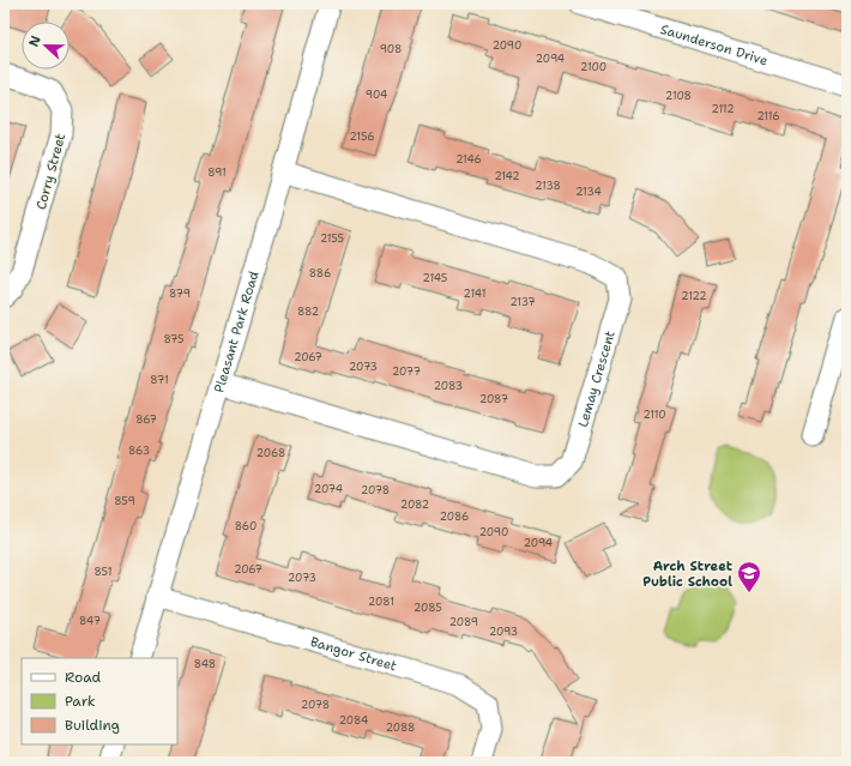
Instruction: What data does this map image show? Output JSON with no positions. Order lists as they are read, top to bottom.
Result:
{
  "streets": {
    "street": [
      "Saunderson Drive",
      "Corry Street",
      "Pleasant Park Road",
      "Lemay Crescent",
      "Bangor Street"
    ]
  },
  "crossings": [
    ["Pleasant Park Road", "Lemay Crescent"],
    ["Pleasant Park Road", "Bangor Street"]
  ],
  "places": {
    "school or university": ["Arch Street Public School"]
  },
  "house_numbers": [
    "2090",
    "908",
    "2094",
    "2100",
    "904",
    "2108",
    "2112",
    "2116",
    "2156",
    "2146",
    "891",
    "2142",
    "2138",
    "2134",
    "2155",
    "886",
    "2145",
    "879",
    "2141",
    "2122",
    "2137",
    "882",
    "875",
    "2067",
    "2073",
    "2077",
    "871",
    "2083",
    "2087",
    "2110",
    "867",
    "863",
    "2068",
    "2074",
    "2078",
    "859",
    "2082",
    "2086",
    "860",
    "2090",
    "2094",
    "2067",
    "851",
    "2073",
    "2081",
    "2085",
    "847",
    "2089",
    "2093",
    "848",
    "2078",
    "2084",
    "2088"
  ],
  "legend": ["Road", "Park", "Building"],
  "north": "left"
}
